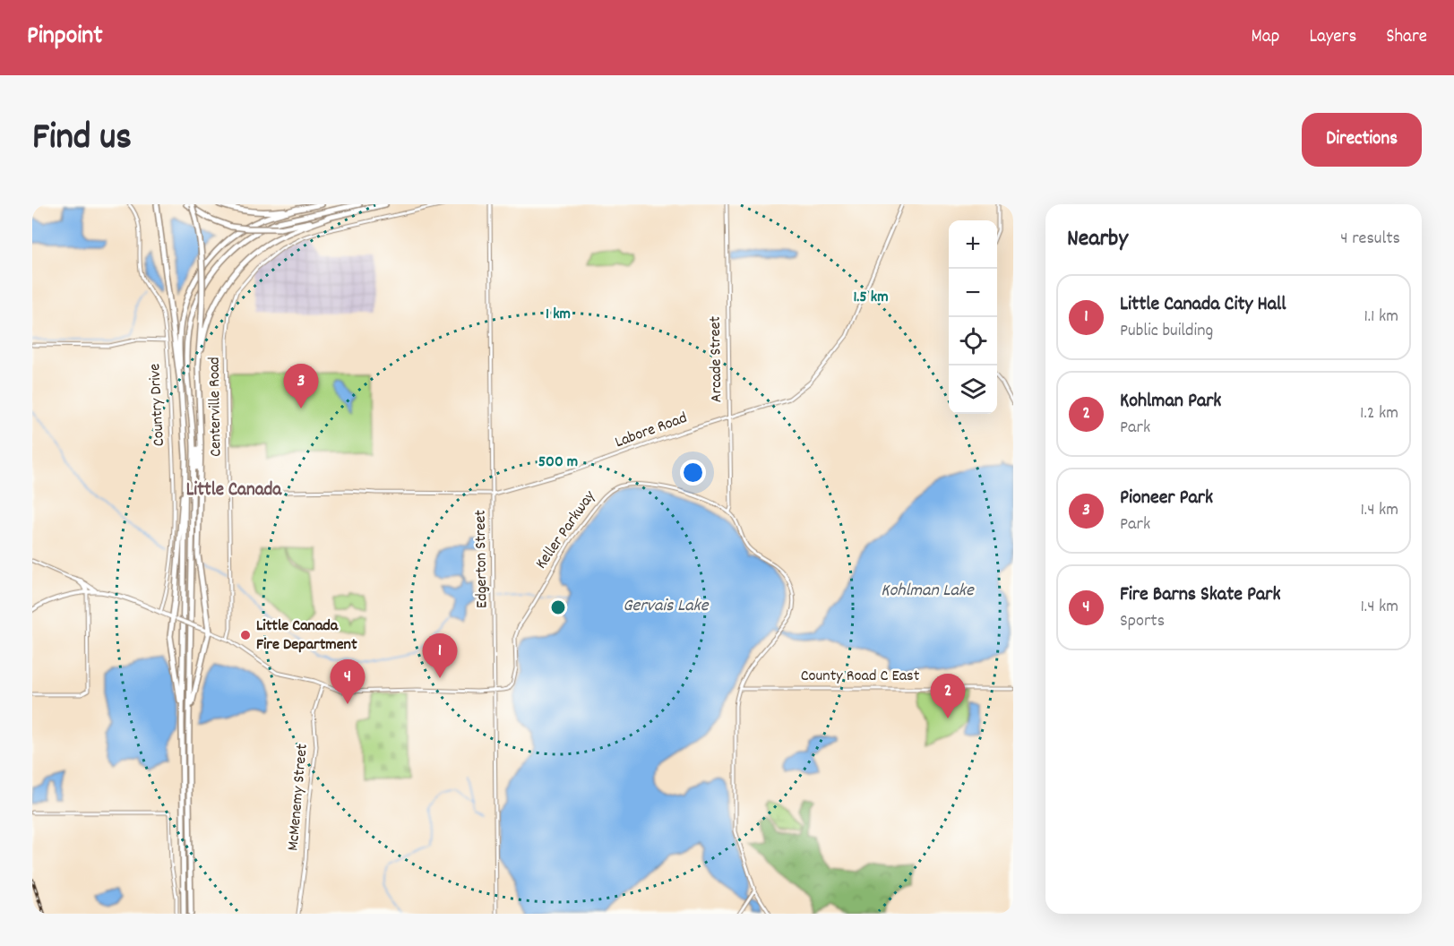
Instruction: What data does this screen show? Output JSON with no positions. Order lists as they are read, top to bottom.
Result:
{
  "streets": {
    "street": [
      "Arcade Street",
      "Country Drive",
      "Centerville Road",
      "Labore Road",
      "Keller Parkway",
      "Edgerton Street",
      "County Road C East",
      "McMenemy Street"
    ]
  },
  "crossings": [
    ["Arcade Street", "Labore Road"],
    ["Arcade Street", "Keller Parkway"],
    ["Centerville Road", "Labore Road"],
    ["Labore Road", "Edgerton Street"],
    ["Keller Parkway", "Edgerton Street"]
  ],
  "districts": ["Little Canada"],
  "water": ["Kohlman Lake", "Gervais Lake"],
  "places": ["Little Canada Fire Department"],
  "page": {
    "header": "Pinpoint",
    "nav": ["Map", "Layers", "Share"],
    "title": "Find us",
    "buttons": "Directions",
    "heading": ["Nearby", "4 results"],
    "map_buttons": ["+", "−"],
    "list": [
      {
        "mark": "1",
        "name": "Little Canada City Hall",
        "note": "Public building",
        "value": "1.1 km"
      },
      {
        "mark": "2",
        "name": "Kohlman Park",
        "note": "Park",
        "value": "1.2 km"
      },
      {
        "mark": "3",
        "name": "Pioneer Park",
        "note": "Park",
        "value": "1.4 km"
      },
      {
        "mark": "4",
        "name": "Fire Barns Skate Park",
        "note": "Sports",
        "value": "1.4 km"
      }
    ],
    "pins": [
      "3",
      "1",
      "4",
      "2"
    ]
  },
  "rings": ["1.5 km", "1 km", "500 m"]
}
